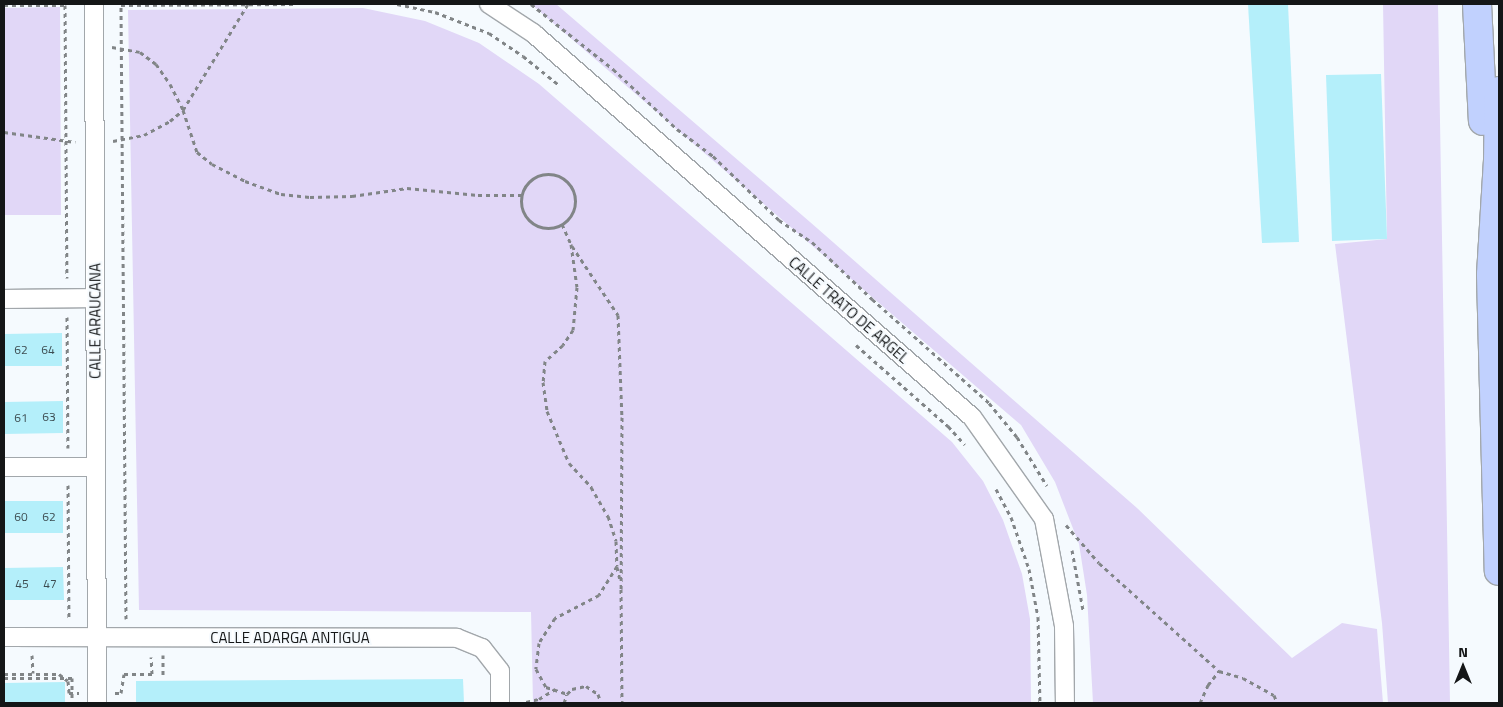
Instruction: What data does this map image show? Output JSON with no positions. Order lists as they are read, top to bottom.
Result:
{
  "streets": {
    "street": ["CALLE TRATO DE ARGEL", "CALLE ARAUCANA", "CALLE ADARGA ANTIGUA"]
  },
  "crossings": [
    ["CALLE ARAUCANA", "CALLE ADARGA ANTIGUA"]
  ],
  "house_numbers": [
    "62",
    "64",
    "63",
    "61",
    "60",
    "62",
    "45",
    "47"
  ],
  "north": "top"
}
